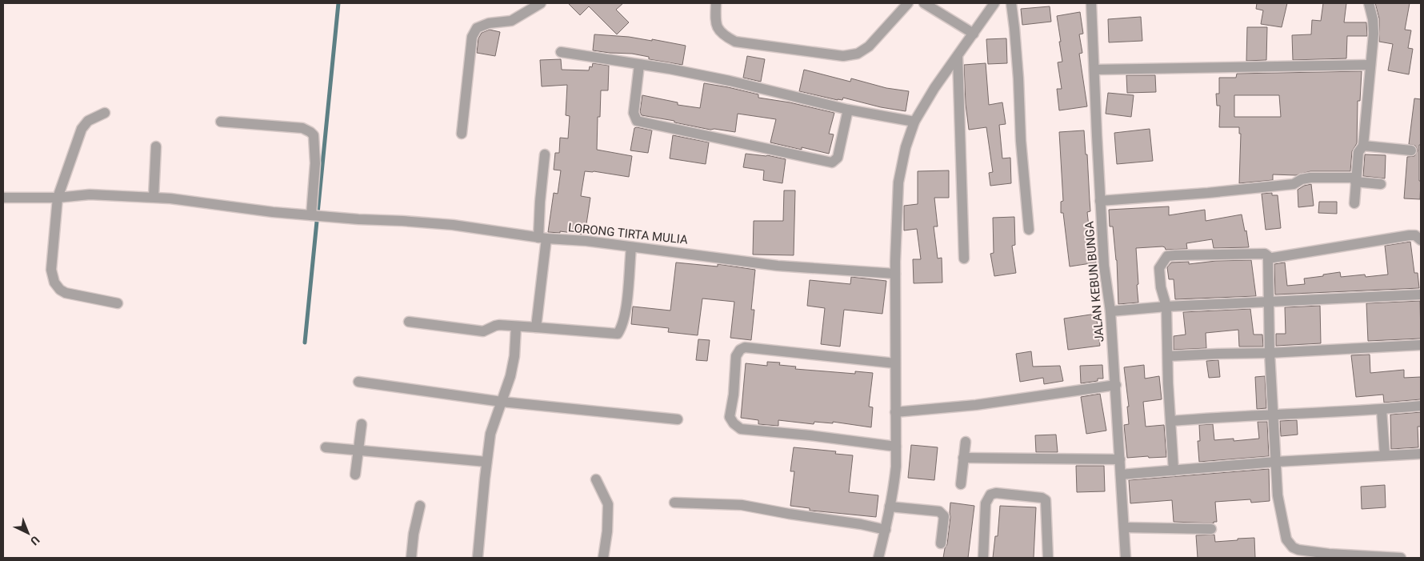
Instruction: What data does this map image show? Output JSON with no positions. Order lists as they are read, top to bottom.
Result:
{
  "streets": {
    "street": ["LORONG TIRTA MULIA", "JALAN KEBUN BUNGA"]
  },
  "north": "bottom right"
}
